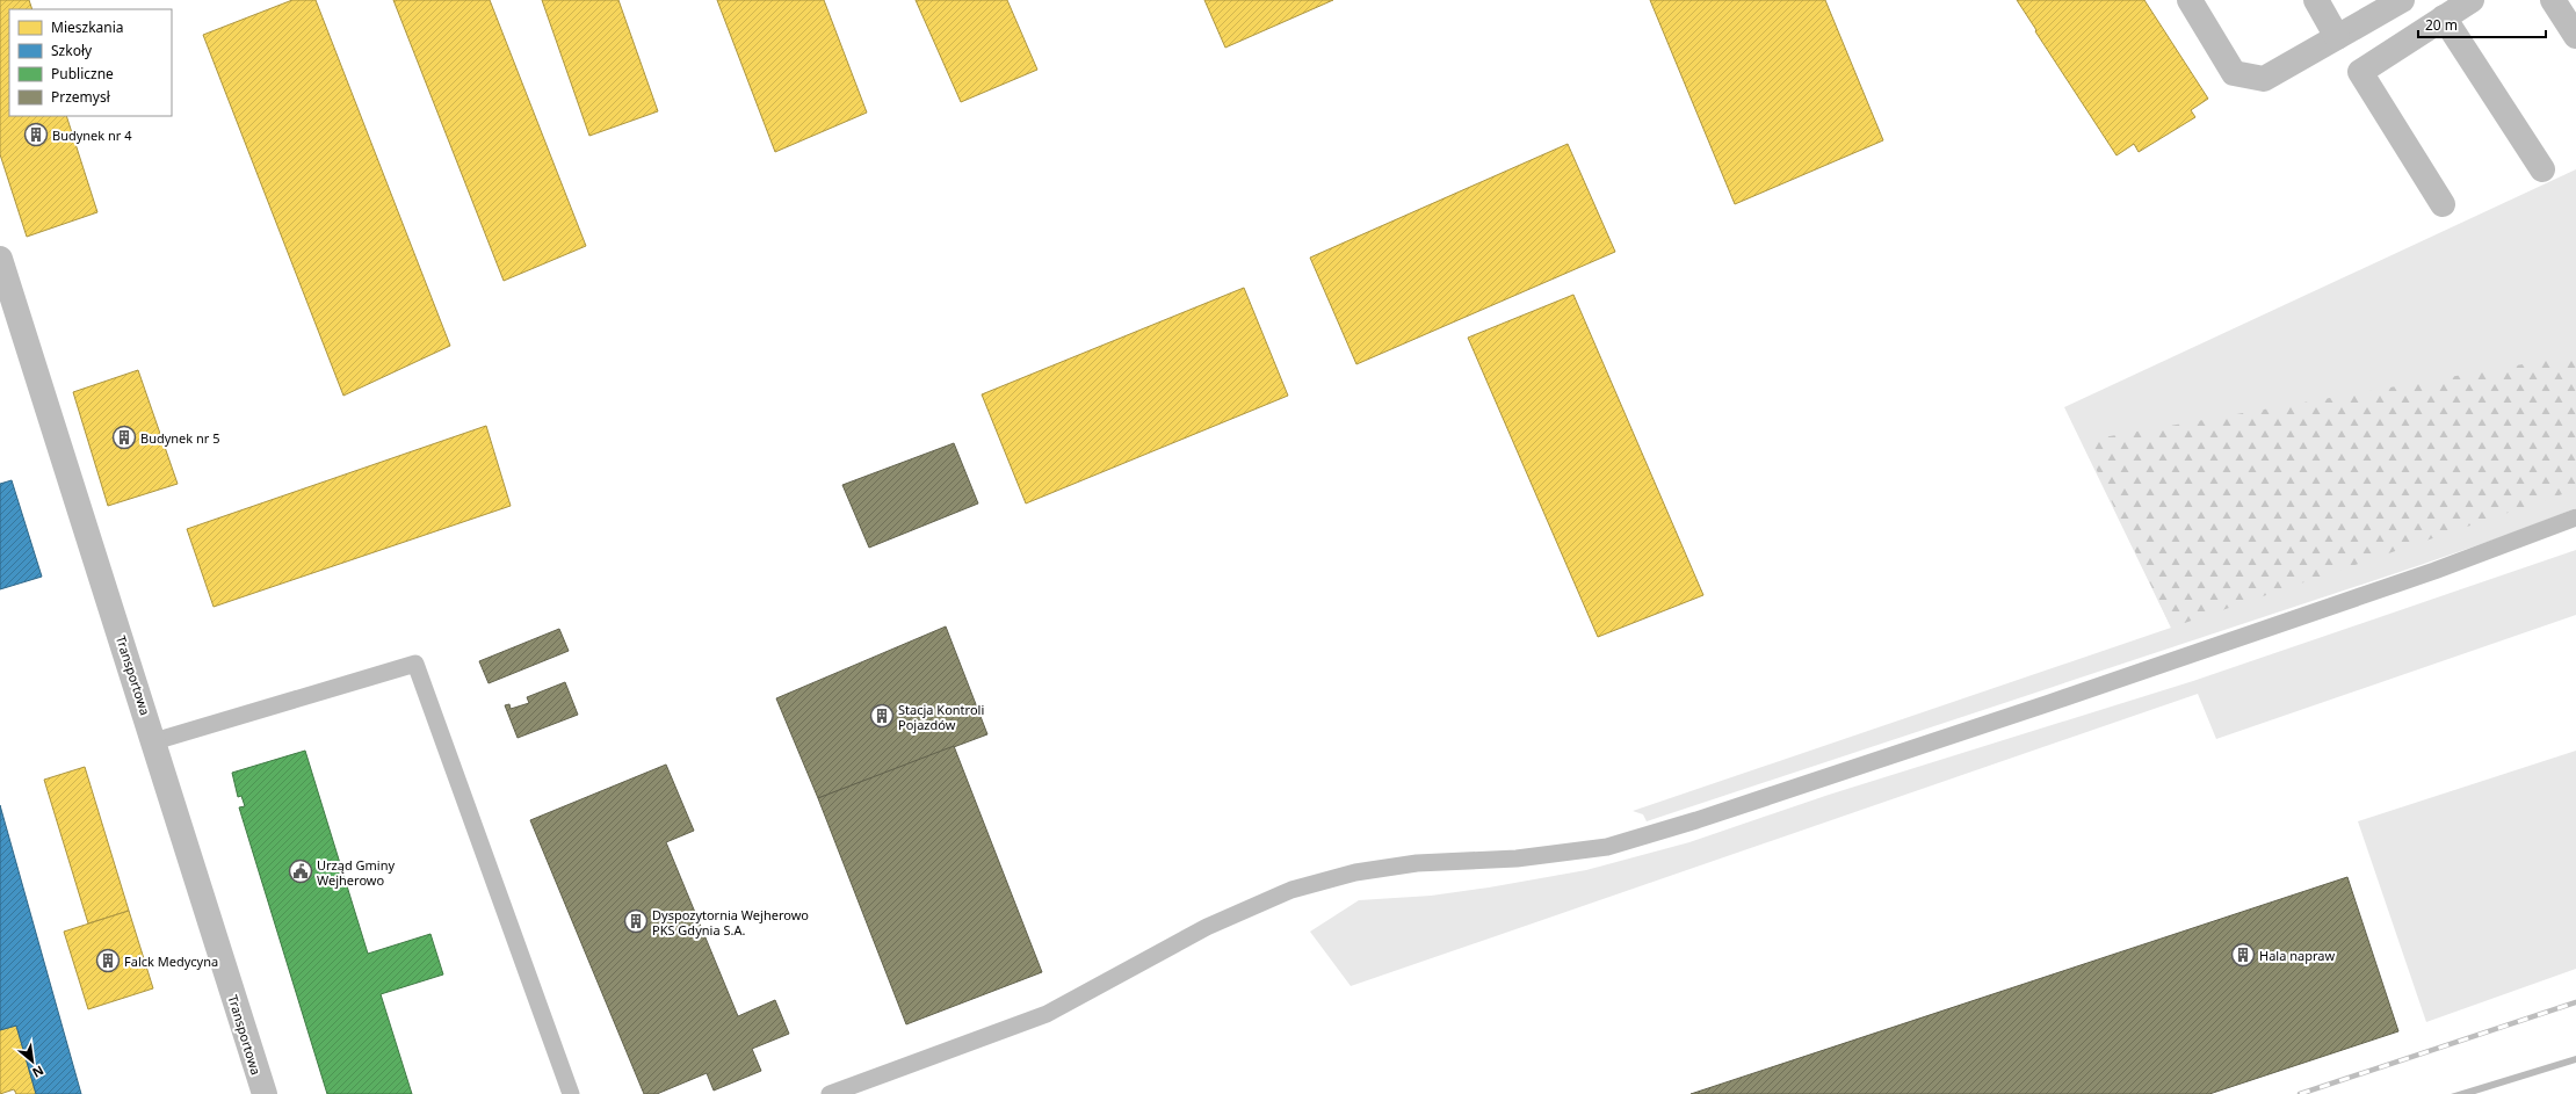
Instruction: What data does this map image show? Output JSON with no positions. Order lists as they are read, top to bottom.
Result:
{
  "streets": {
    "street": ["Transportowa"]
  },
  "places": {
    "building": [
      "Budynek nr 4",
      "Budynek nr 5",
      "Stacja Kontroli Pojazdów",
      "Dyspozytornia Wejherowo PKS Gdynia S.A.",
      "Hala napraw",
      "Falck Medycyna"
    ],
    "public building": ["Urząd Gminy Wejherowo"]
  },
  "legend": [
    "Mieszkania",
    "Szkoły",
    "Publiczne",
    "Przemysł"
  ],
  "scale_bar": "20 m",
  "north": "bottom right"
}
